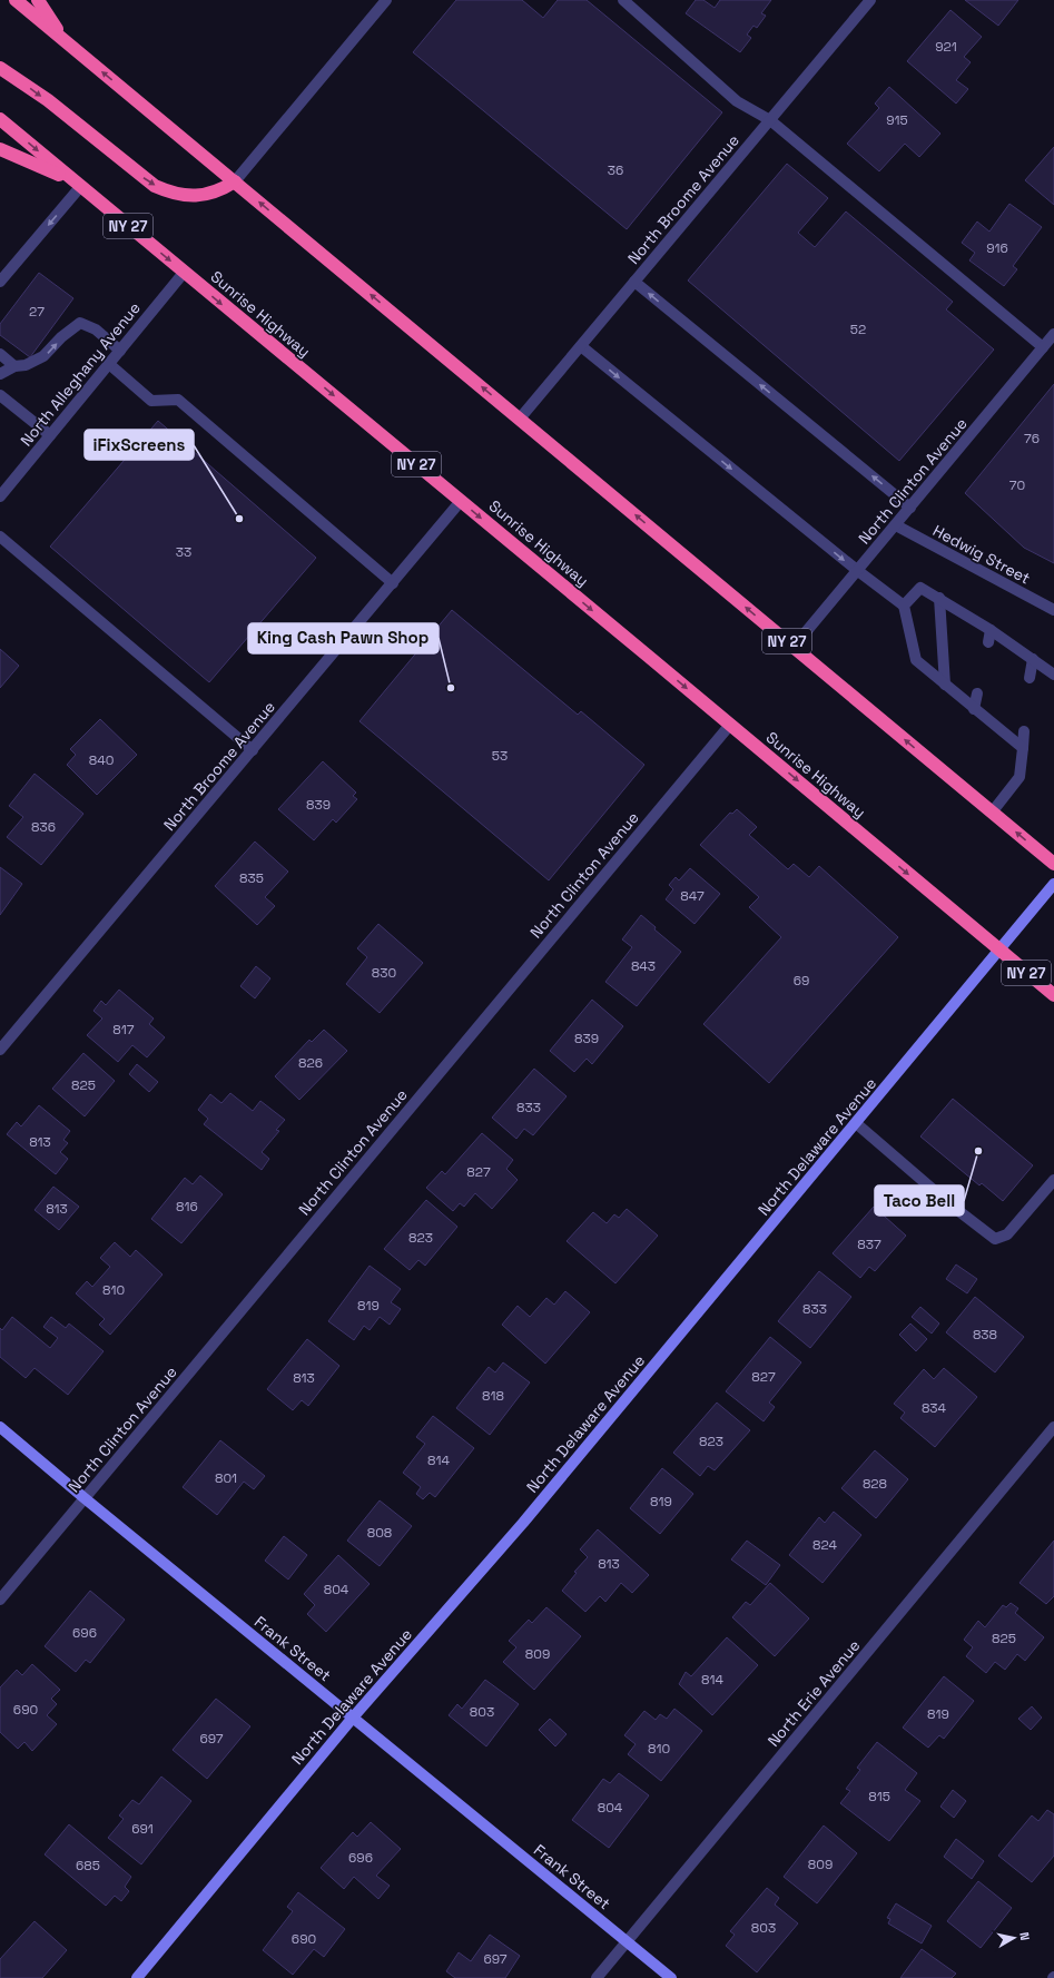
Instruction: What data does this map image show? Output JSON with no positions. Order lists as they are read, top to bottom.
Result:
{
  "streets": {
    "highway": ["NY 27", "Sunrise Highway"],
    "street": [
      "North Broome Avenue",
      "North Alleghany Avenue",
      "North Clinton Avenue",
      "Hedwig Street",
      "North Delaware Avenue",
      "Frank Street",
      "North Erie Avenue"
    ]
  },
  "crossings": [
    ["North Broome Avenue", "NY 27"],
    ["North Broome Avenue", "Sunrise Highway"],
    ["NY 27", "North Clinton Avenue"],
    ["Sunrise Highway", "North Alleghany Avenue"],
    ["Sunrise Highway", "North Clinton Avenue"],
    ["Sunrise Highway", "North Delaware Avenue"],
    ["North Clinton Avenue", "Hedwig Street"],
    ["North Clinton Avenue", "Frank Street"],
    ["North Delaware Avenue", "Frank Street"],
    ["Frank Street", "North Erie Avenue"]
  ],
  "places": ["iFixScreens", "King Cash Pawn Shop", "Taco Bell"],
  "house_numbers": [
    "921",
    "915",
    "36",
    "916",
    "27",
    "52",
    "76",
    "70",
    "33",
    "53",
    "840",
    "839",
    "836",
    "835",
    "847",
    "843",
    "830",
    "69",
    "817",
    "839",
    "826",
    "825",
    "833",
    "813",
    "827",
    "816",
    "813",
    "823",
    "837",
    "810",
    "819",
    "833",
    "838",
    "827",
    "813",
    "818",
    "834",
    "823",
    "814",
    "801",
    "828",
    "819",
    "808",
    "824",
    "813",
    "804",
    "696",
    "825",
    "809",
    "814",
    "690",
    "803",
    "819",
    "697",
    "810",
    "815",
    "804",
    "691",
    "696",
    "809",
    "685",
    "803",
    "690",
    "697"
  ],
  "north": "right"
}
